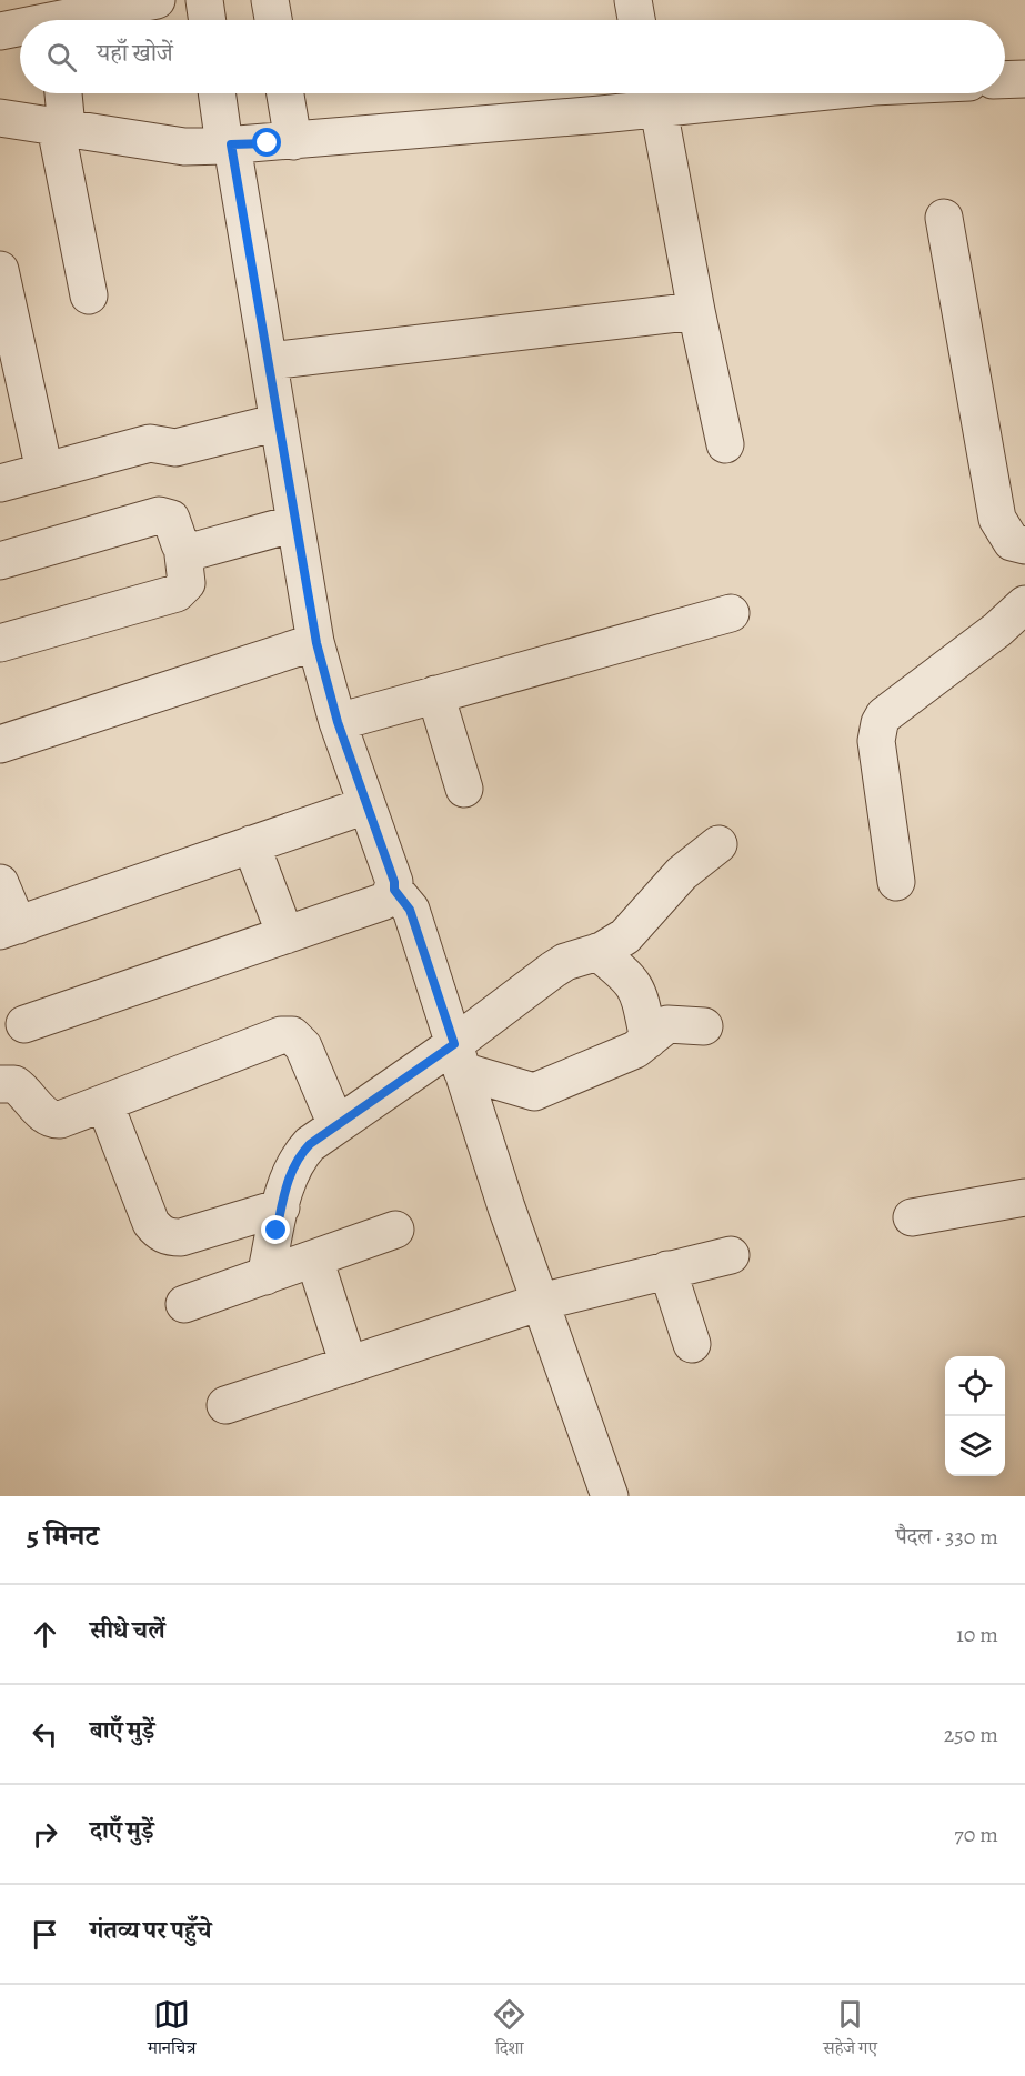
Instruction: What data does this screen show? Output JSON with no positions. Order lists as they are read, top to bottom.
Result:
{
  "page": {
    "search": "यहाँ खोजें",
    "heading": ["5 मिनट", "पैदल · 330 m"],
    "list": [
      ["सीधे चलें", "10 m"],
      ["बाएँ मुड़ें", "250 m"],
      ["दाएँ मुड़ें", "70 m"],
      "गंतव्य पर पहुँचे"
    ],
    "nav": ["मानचित्र", "दिशा", "सहेजे गए"]
  }
}
